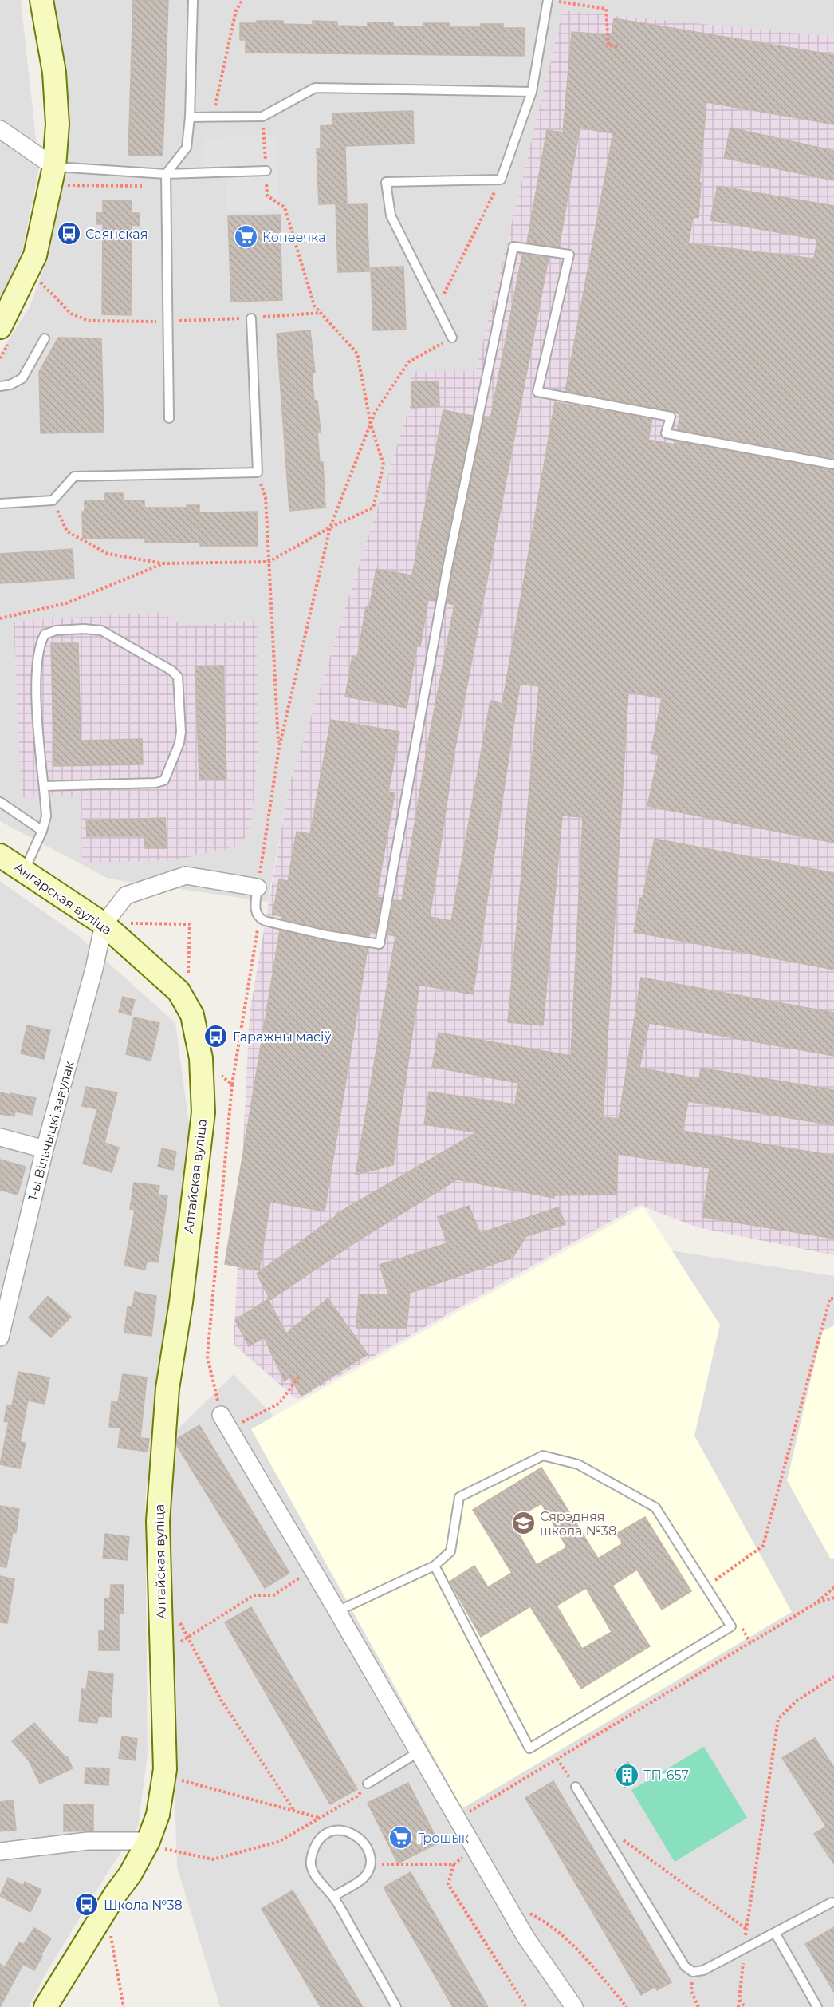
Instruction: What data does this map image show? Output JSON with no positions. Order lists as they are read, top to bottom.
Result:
{
  "streets": {
    "main road": ["Ангарская вуліца", "Алтайская вуліца"],
    "street": ["1-ы Вільчыцкі завулак"]
  },
  "crossings": [
    ["Ангарская вуліца", "1-ы Вільчыцкі завулак"],
    ["Ангарская вуліца", "Алтайская вуліца"]
  ],
  "places": {
    "bus stop": ["Саянская", "Гаражны масіў", "Школа №38"],
    "supermarket": ["Копеечка", "Грошык"],
    "school or university": ["Сярэдняя школа №38"],
    "building": ["ТП-657"]
  }
}
